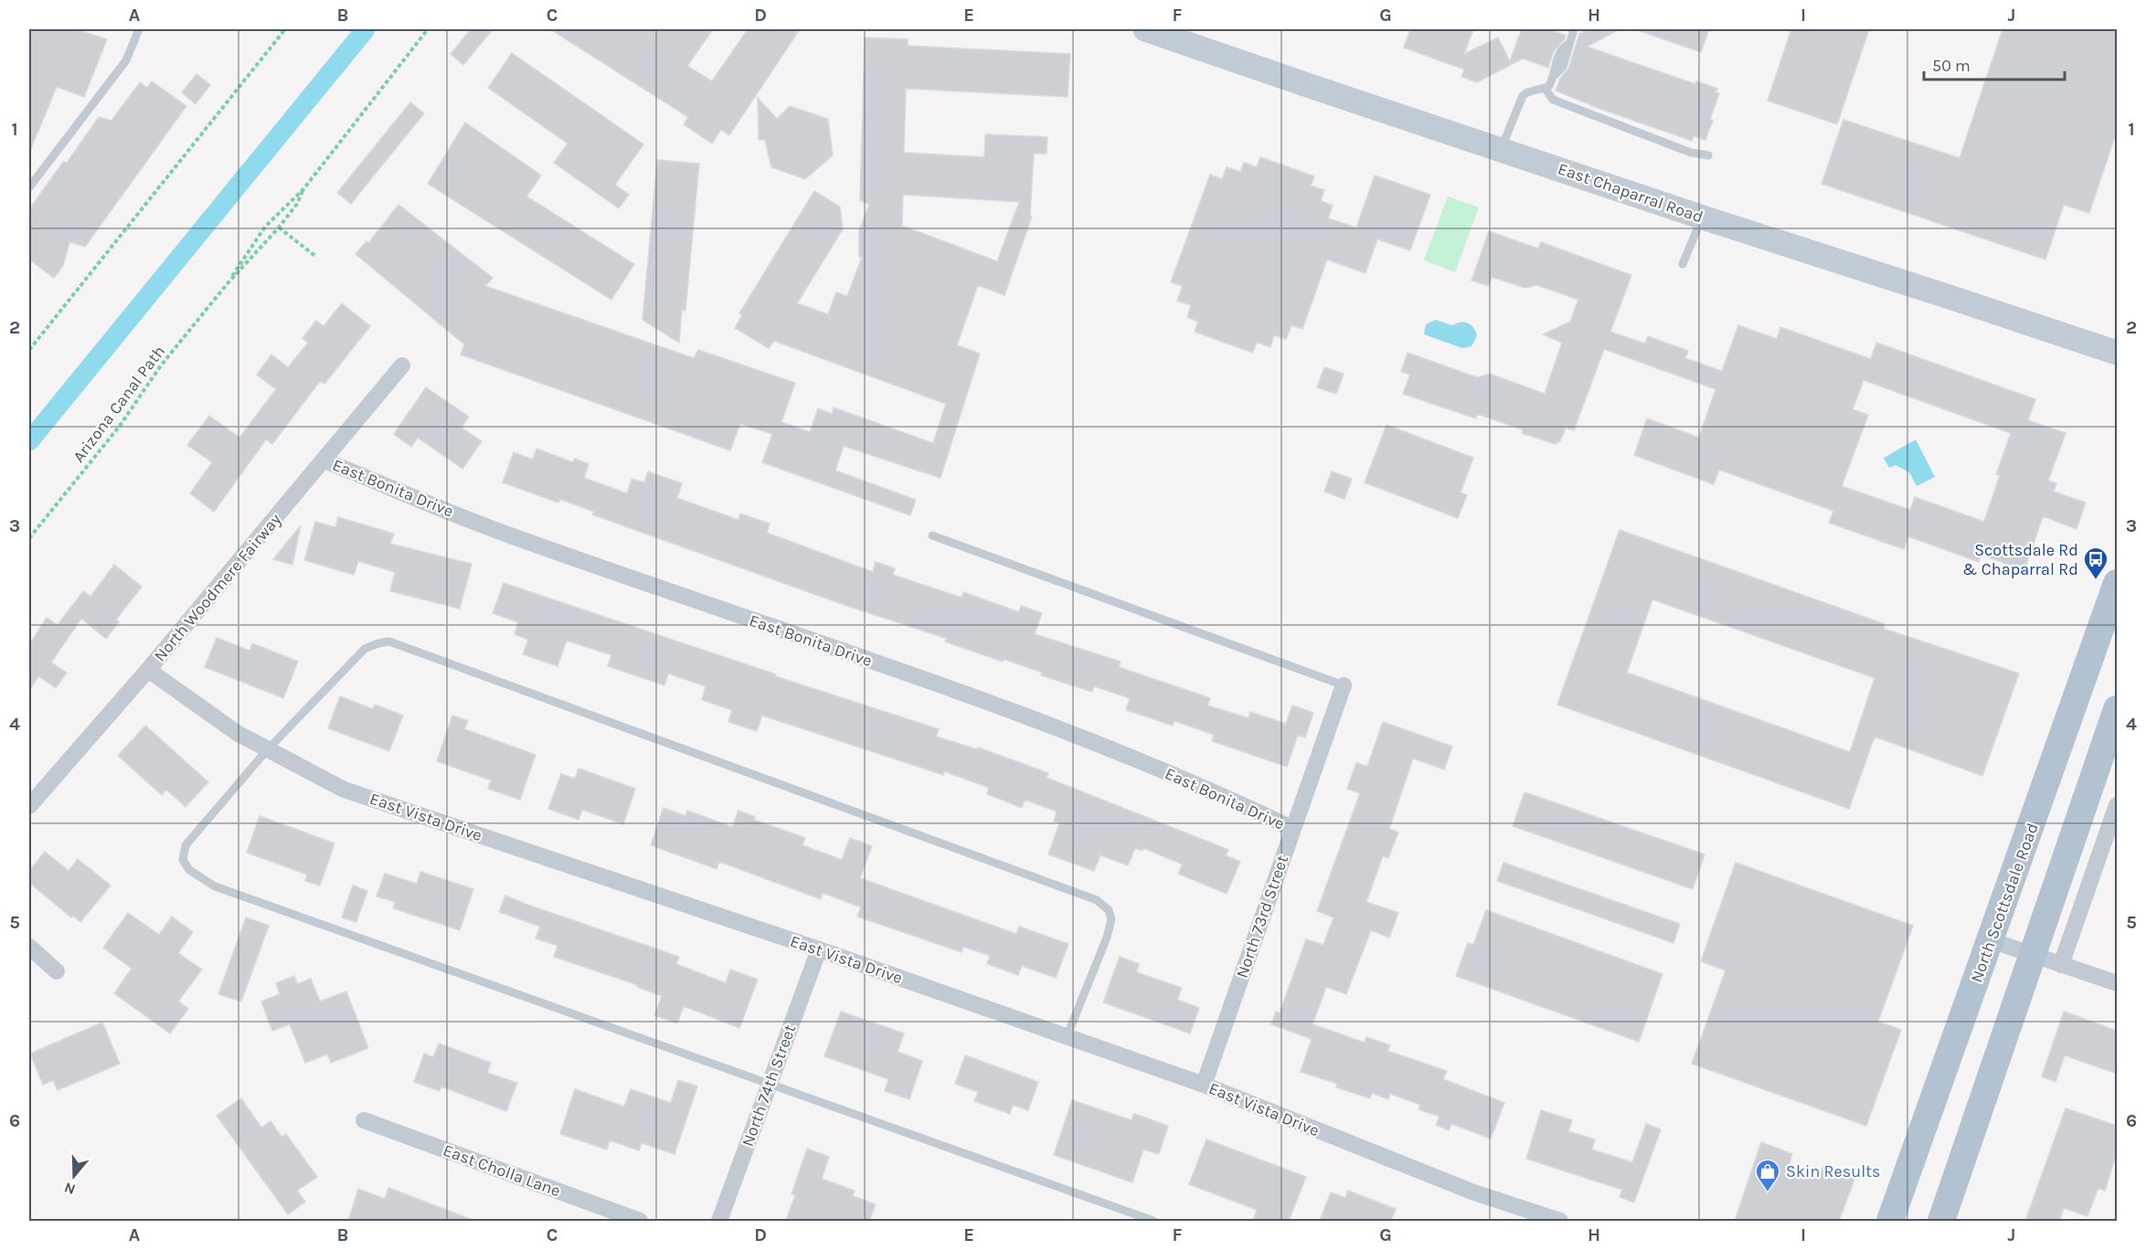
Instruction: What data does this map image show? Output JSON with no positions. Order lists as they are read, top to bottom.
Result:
{
  "streets": {
    "main road": ["East Chaparral Road", "North Scottsdale Road"],
    "street": [
      "East Bonita Drive",
      "North Woodmere Fairway",
      "East Vista Drive",
      "North 73rd Street",
      "North 74th Street",
      "East Cholla Lane"
    ],
    "path": ["Arizona Canal Path"]
  },
  "crossings": [
    ["East Bonita Drive", "North Woodmere Fairway"],
    ["East Bonita Drive", "North 73rd Street"],
    ["North Woodmere Fairway", "East Vista Drive"],
    ["East Vista Drive", "North 73rd Street"],
    ["East Vista Drive", "North 74th Street"]
  ],
  "places": {
    "bus stop": ["Scottsdale Rd & Chaparral Rd"],
    "shop": ["Skin Results"]
  },
  "scale_bar": "50 m",
  "north": "bottom",
  "grid": {
    "columns": [
      "A",
      "B",
      "C",
      "D",
      "E",
      "F",
      "G",
      "H",
      "I",
      "J"
    ],
    "rows": [
      "1",
      "2",
      "3",
      "4",
      "5",
      "6"
    ]
  }
}
